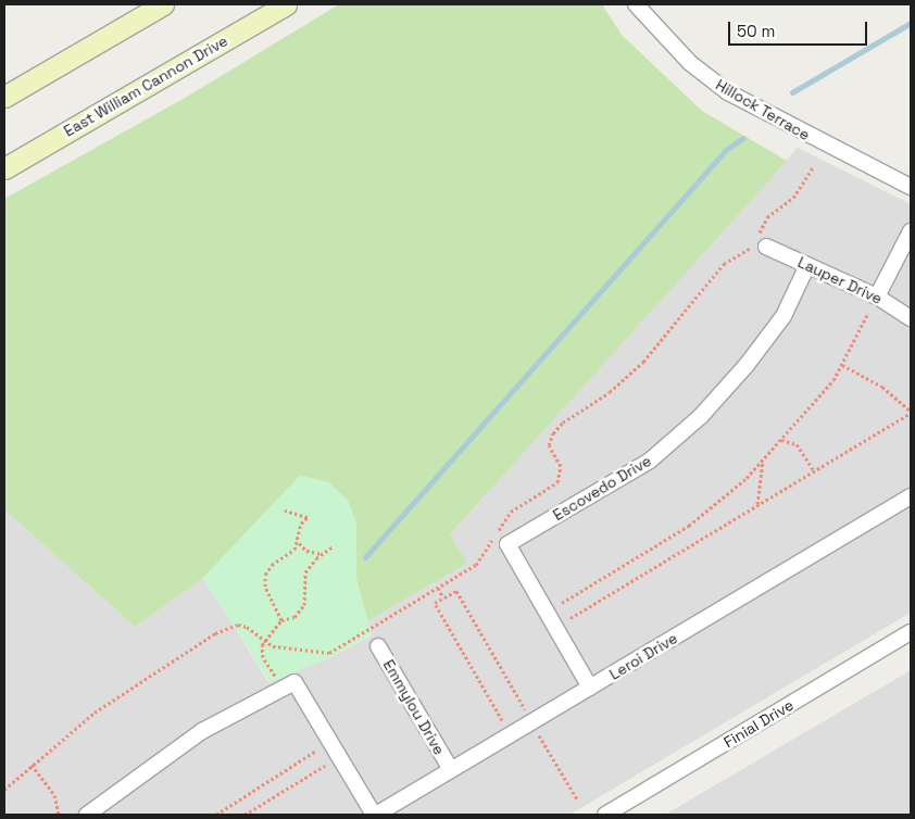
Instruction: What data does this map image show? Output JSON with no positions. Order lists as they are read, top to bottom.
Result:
{
  "streets": {
    "street": [
      "East William Cannon Drive",
      "Hillock Terrace",
      "Lauper Drive",
      "Escovedo Drive",
      "Leroi Drive",
      "Emmylou Drive",
      "Finial Drive"
    ]
  },
  "crossings": [
    ["Lauper Drive", "Escovedo Drive"],
    ["Escovedo Drive", "Leroi Drive"],
    ["Leroi Drive", "Emmylou Drive"]
  ],
  "scale_bar": "50 m"
}
